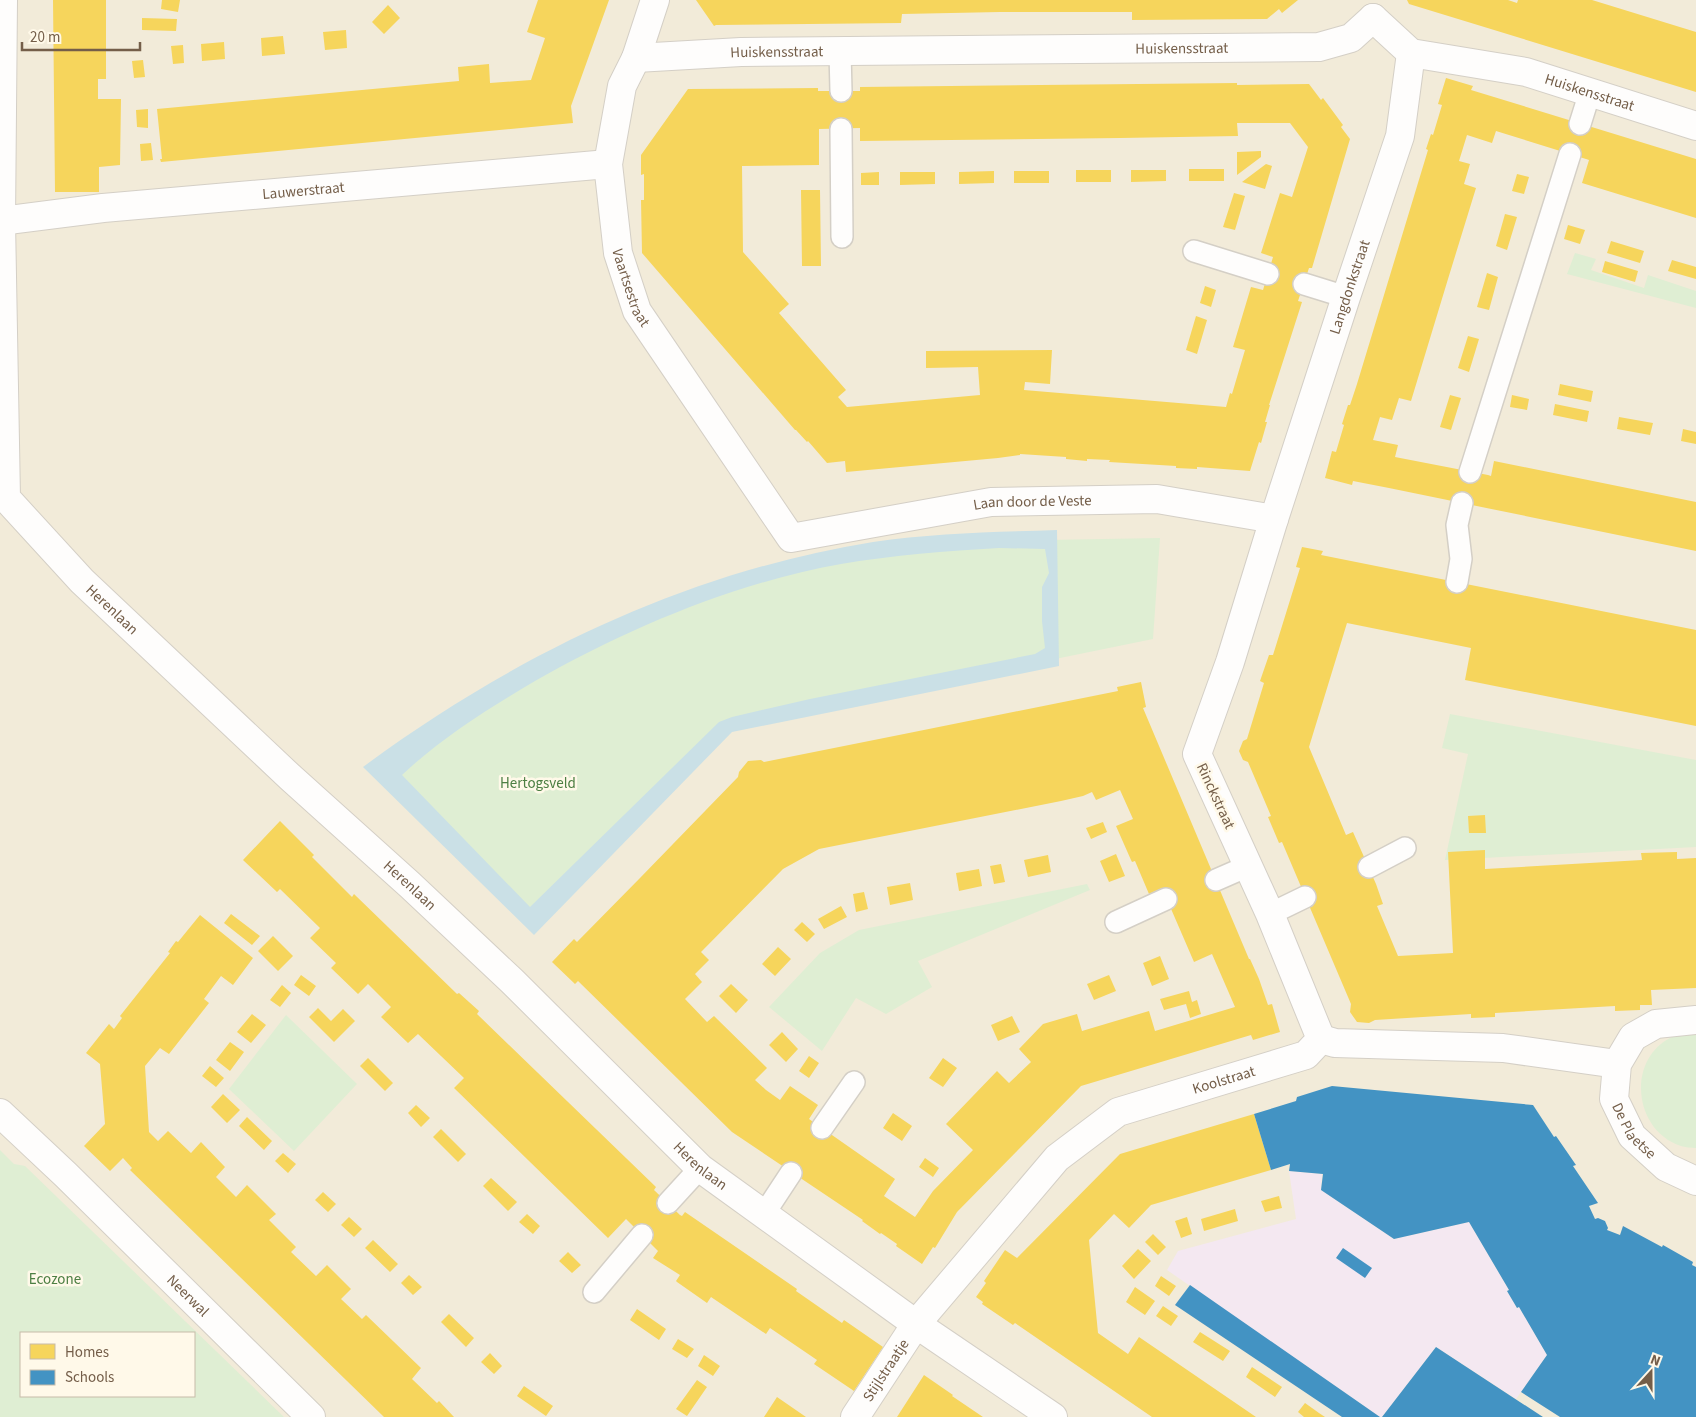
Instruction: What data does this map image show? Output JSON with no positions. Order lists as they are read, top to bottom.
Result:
{
  "streets": {
    "street": [
      "Huiskensstraat",
      "Lauwerstraat",
      "Vaartsestraat",
      "Langdonkstraat",
      "Laan door de Veste",
      "Herenlaan",
      "Rinckstraat",
      "Koolstraat",
      "De Plaetse",
      "Neerwal",
      "Stijlstraatje"
    ]
  },
  "crossings": [
    ["Huiskensstraat", "Vaartsestraat"],
    ["Huiskensstraat", "Langdonkstraat"],
    ["Lauwerstraat", "Vaartsestraat"],
    ["Lauwerstraat", "Herenlaan"],
    ["Vaartsestraat", "Laan door de Veste"],
    ["Langdonkstraat", "Laan door de Veste"],
    ["Langdonkstraat", "Rinckstraat"],
    ["Laan door de Veste", "Rinckstraat"],
    ["Herenlaan", "Koolstraat"],
    ["Herenlaan", "Stijlstraatje"],
    ["Rinckstraat", "Koolstraat"],
    ["Koolstraat", "Stijlstraatje"]
  ],
  "parks": ["Hertogsveld", "Ecozone"],
  "legend": ["Homes", "Schools"],
  "scale_bar": "20 m",
  "north": "top"
}
